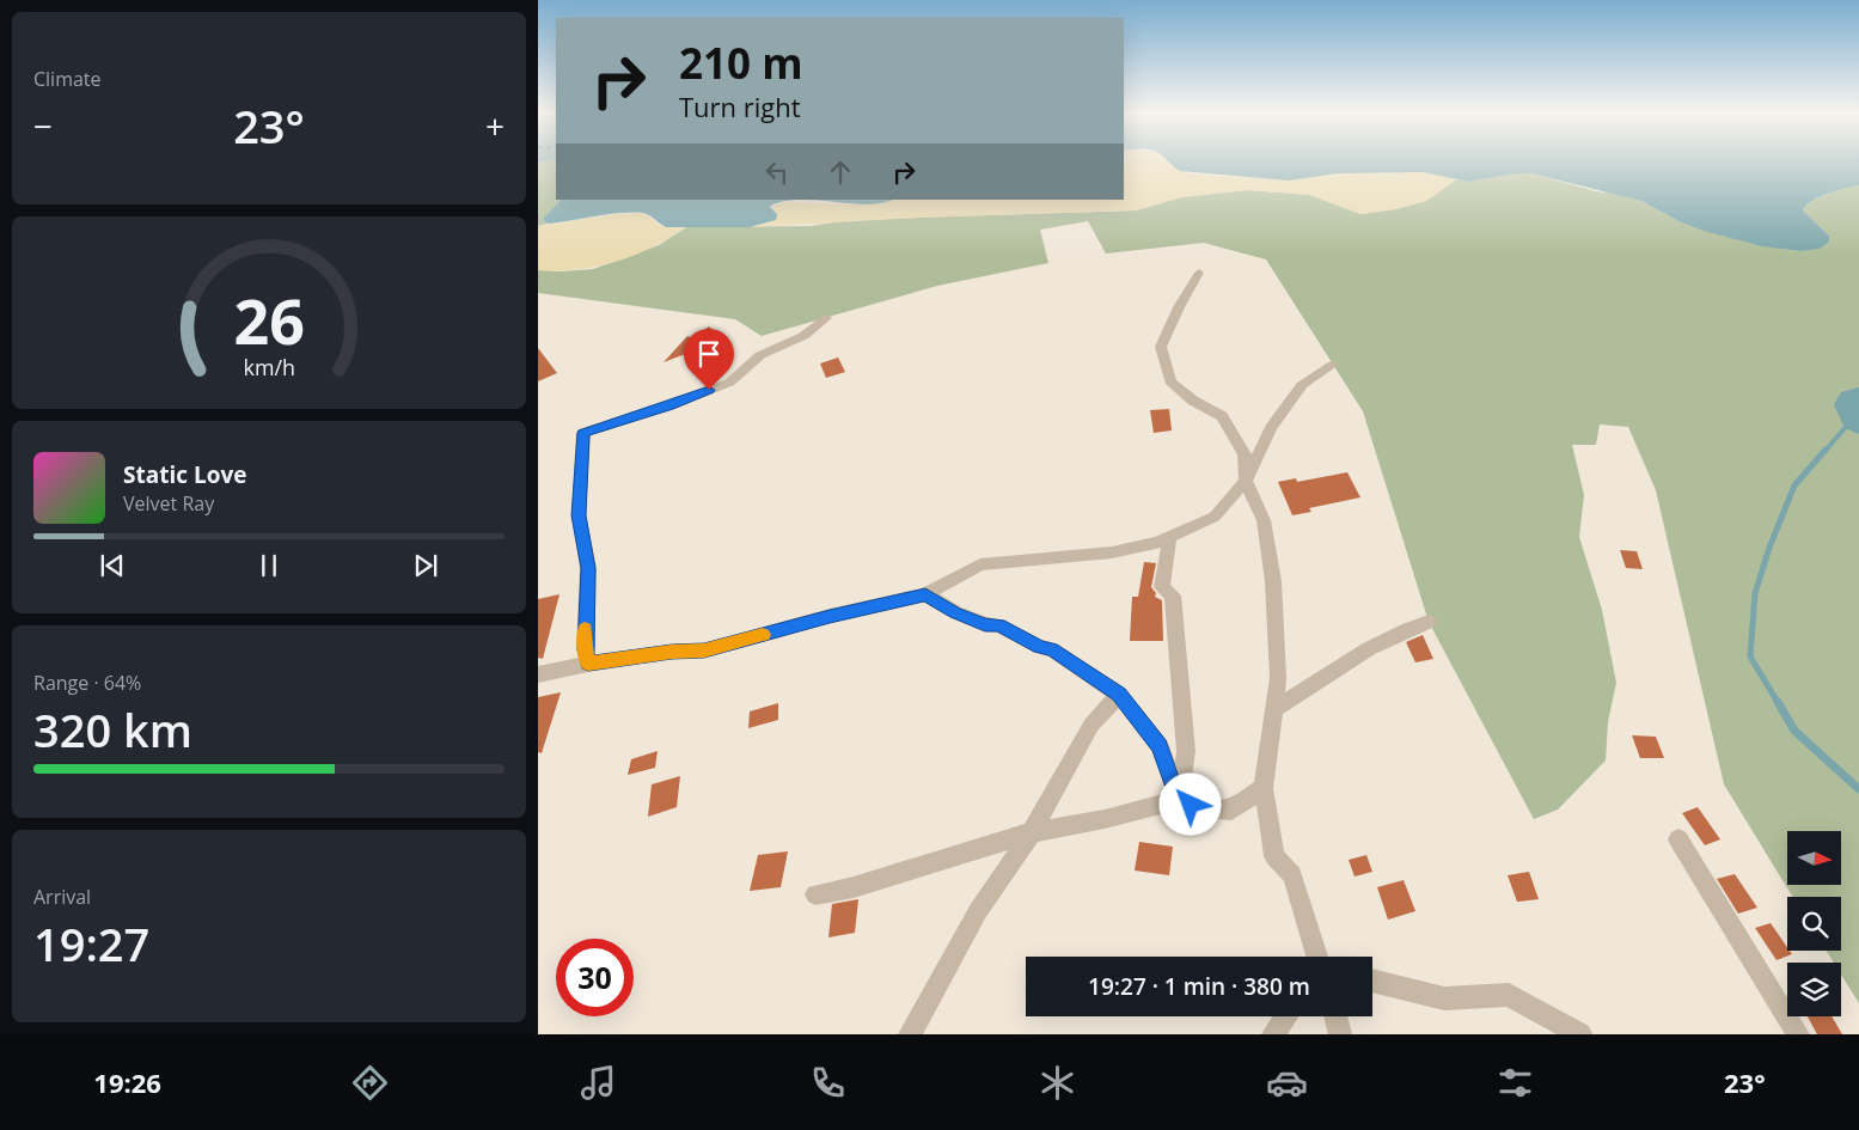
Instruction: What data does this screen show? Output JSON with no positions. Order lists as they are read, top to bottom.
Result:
{
  "north": "right",
  "page": {
    "tile": [
      "Climate",
      ["Range · 64%", "320 km"],
      ["Arrival", "19:27"]
    ],
    "turn": ["210 m", "Turn right"],
    "heat": ["−", "23°", "+"],
    "song": ["Static Love", "Velvet Ray"],
    "limit": "30",
    "trip": "19:27 · 1 min · 380 m",
    "tabs": ["19:26", "23°"],
    "gauge": ["26", "km/h"]
  }
}
